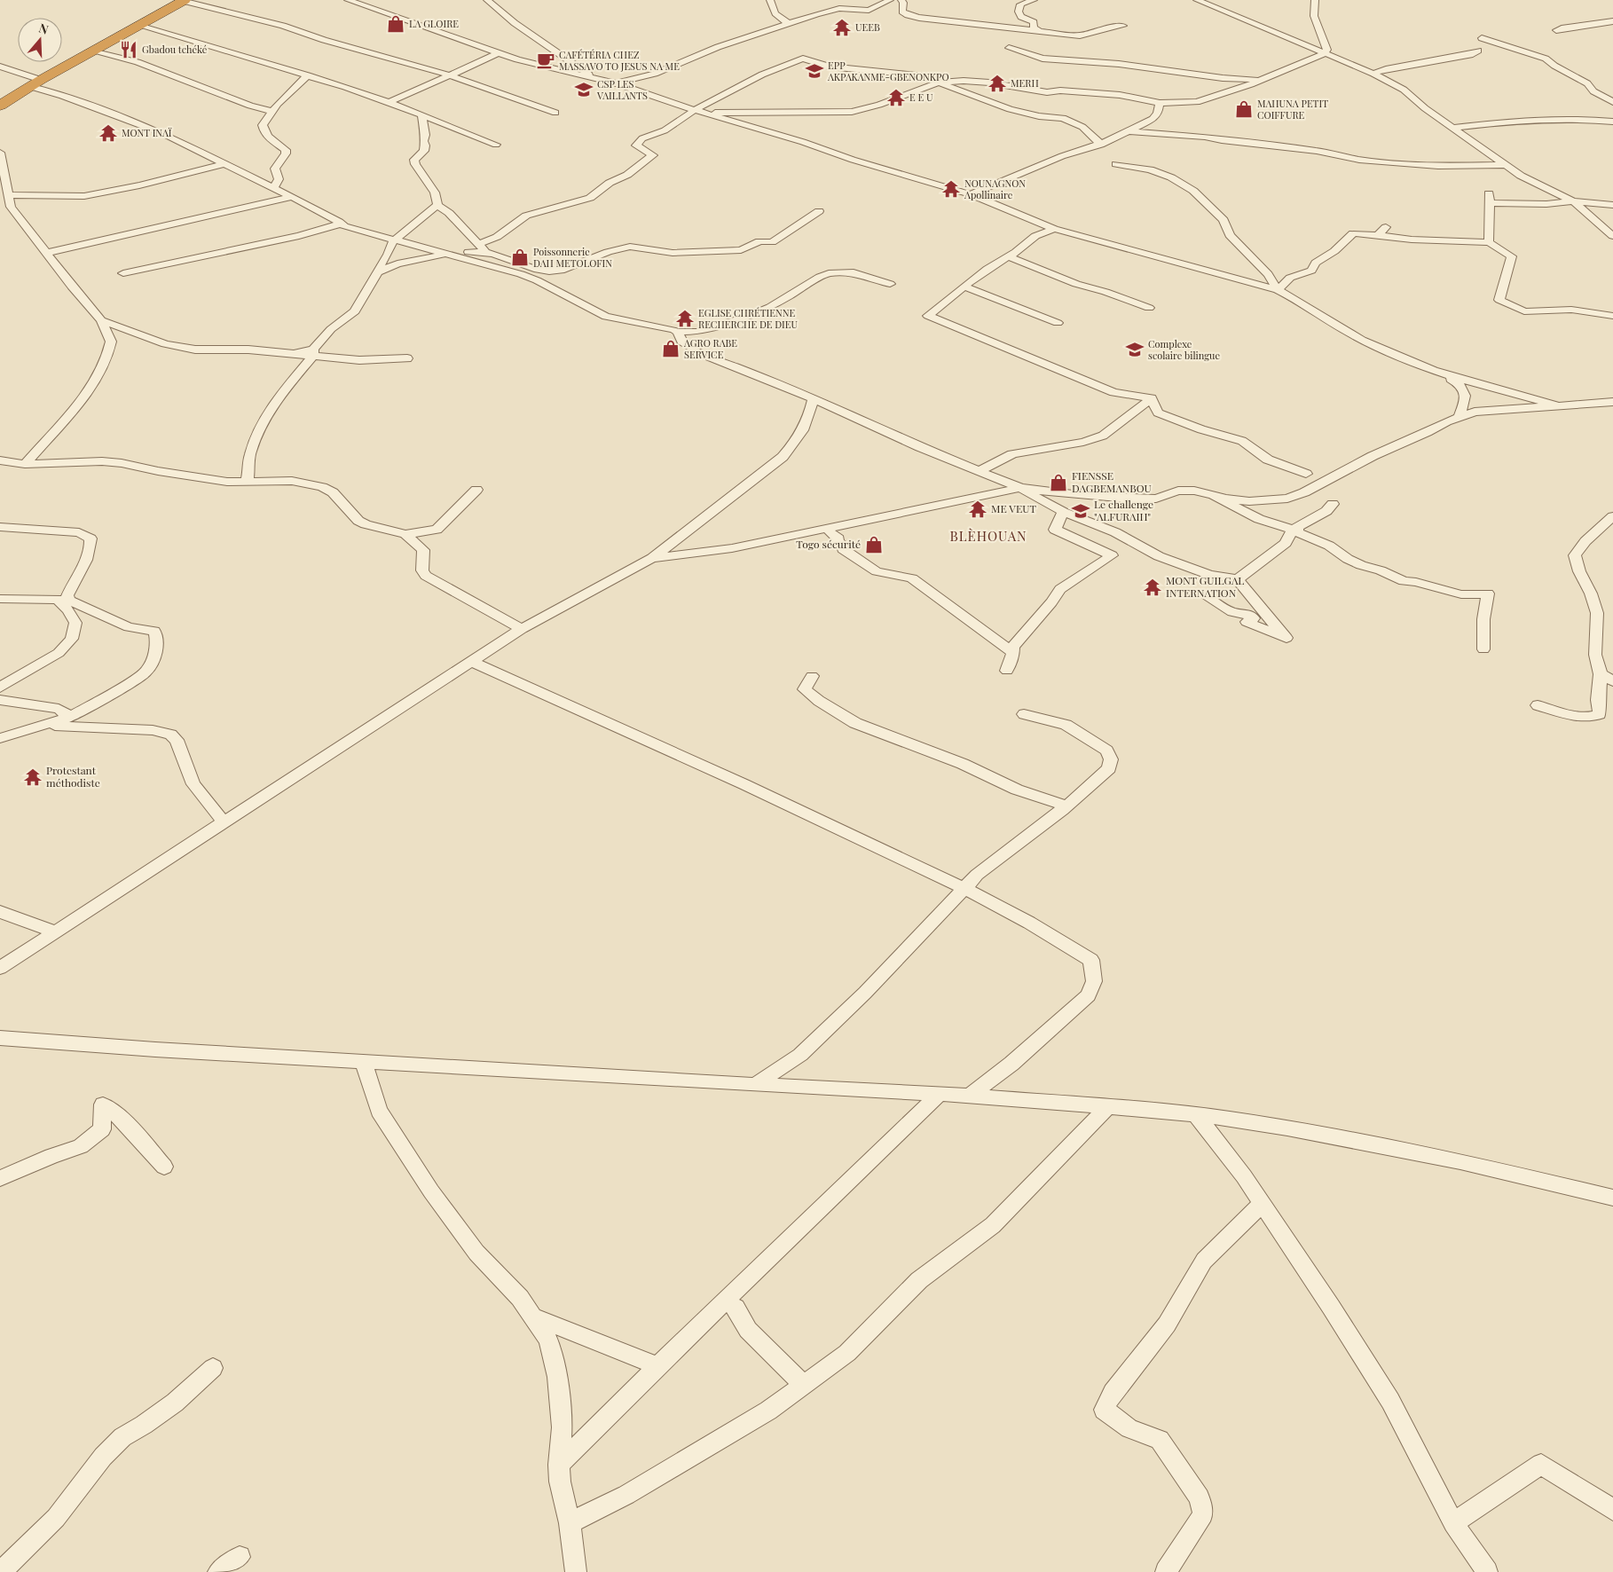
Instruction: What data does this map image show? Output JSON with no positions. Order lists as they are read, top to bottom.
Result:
{
  "districts": ["BLÈHOUAN"],
  "places": {
    "shop": [
      "LA GLOIRE",
      "MAHUNA PETIT COIFFURE",
      "Poissonnerie DAH METOLOFIN",
      "AGRO RABE SERVICE",
      "FIENSSE DAGBEMANBOU",
      "Togo sécurité"
    ],
    "temple": [
      "UEEB",
      "MERH",
      "E E U",
      "MONT INAÏ",
      "NOUNAGNON Apollinaire",
      "EGLISE CHRÉTIENNE RECHERCHE DE DIEU",
      "ME VEUT",
      "MONT GUILGAL INTERNATION",
      "Protestant méthodiste"
    ],
    "restaurant": ["Gbadou tchéké"],
    "cafe": ["CAFÉTÉRIA CHEZ MASSAVO TO JESUS NA ME"],
    "school or university": [
      "EPP AKPAKANME-GBENONKPO",
      "CSP LES VAILLANTS",
      "Complexe scolaire bilingue",
      "Le challenge \"ALFURAIH\""
    ]
  },
  "north": "top"
}
